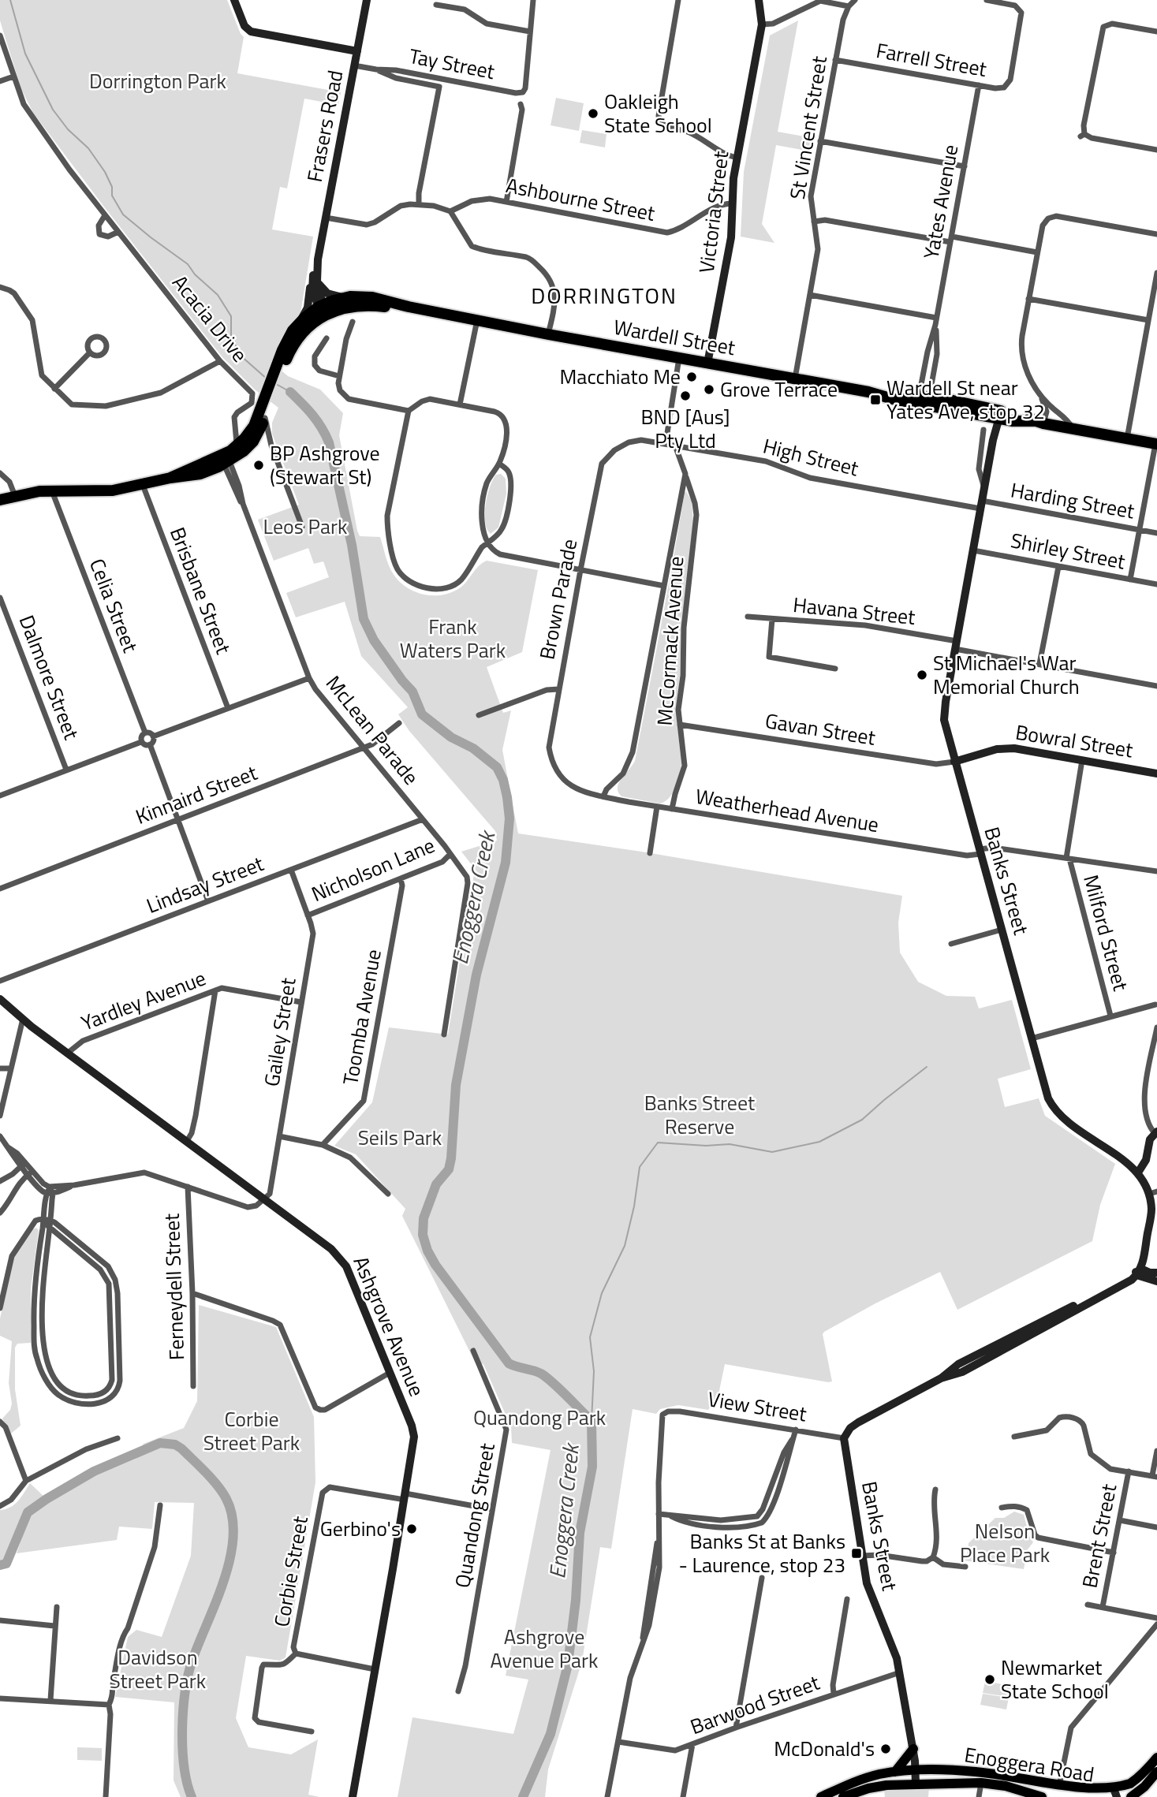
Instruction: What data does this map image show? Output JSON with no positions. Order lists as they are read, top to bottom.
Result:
{
  "streets": {
    "highway": ["Wardell Street"],
    "main road": [
      "Frasers Road",
      "Victoria Street",
      "Bowral Street",
      "Banks Street",
      "Ashgrove Avenue",
      "Enoggera Road"
    ],
    "street": [
      "Farrell Street",
      "Tay Street",
      "St Vincent Street",
      "Ashbourne Street",
      "Yates Avenue",
      "Acacia Drive",
      "High Street",
      "Harding Street",
      "Shirley Street",
      "Brisbane Street",
      "Brown Parade",
      "Celia Street",
      "Havana Street",
      "McCormack Avenue",
      "Dalmore Street",
      "Gavan Street",
      "McLean Parade",
      "Kinnaird Street",
      "Weatherhead Avenue",
      "Nicholson Lane",
      "Lindsay Street",
      "Milford Street",
      "Yardley Avenue",
      "Toomba Avenue",
      "Gailey Street",
      "Ferneydell Street",
      "View Street",
      "Quandong Street",
      "Brent Street",
      "Corbie Street",
      "Barwood Street"
    ]
  },
  "crossings": [
    ["Farrell Street", "St Vincent Street"],
    ["Farrell Street", "Yates Avenue"],
    ["Tay Street", "Frasers Road"],
    ["Frasers Road", "Wardell Street"],
    ["St Vincent Street", "Wardell Street"],
    ["Ashbourne Street", "Victoria Street"],
    ["Yates Avenue", "Wardell Street"],
    ["Victoria Street", "Wardell Street"],
    ["Wardell Street", "Banks Street"],
    ["High Street", "Harding Street"],
    ["High Street", "Brown Parade"],
    ["High Street", "McCormack Avenue"],
    ["High Street", "Banks Street"],
    ["Harding Street", "Banks Street"],
    ["Shirley Street", "Banks Street"],
    ["Brown Parade", "Weatherhead Avenue"],
    ["Havana Street", "Banks Street"],
    ["McCormack Avenue", "Gavan Street"],
    ["McCormack Avenue", "Weatherhead Avenue"],
    ["Gavan Street", "Bowral Street"],
    ["Gavan Street", "Banks Street"],
    ["McLean Parade", "Kinnaird Street"],
    ["McLean Parade", "Nicholson Lane"],
    ["McLean Parade", "Lindsay Street"],
    ["Bowral Street", "Banks Street"],
    ["Bowral Street", "Milford Street"],
    ["Weatherhead Avenue", "Banks Street"],
    ["Weatherhead Avenue", "Milford Street"],
    ["Nicholson Lane", "Toomba Avenue"],
    ["Nicholson Lane", "Gailey Street"],
    ["Banks Street", "View Street"],
    ["Banks Street", "Barwood Street"],
    ["Banks Street", "Enoggera Road"],
    ["Lindsay Street", "Gailey Street"],
    ["Yardley Avenue", "Gailey Street"],
    ["Yardley Avenue", "Ashgrove Avenue"],
    ["Gailey Street", "Ashgrove Avenue"],
    ["Ashgrove Avenue", "Corbie Street"]
  ],
  "districts": ["DORRINGTON"],
  "water": ["Enoggera Creek"],
  "parks": [
    "Dorrington Park",
    "Leos Park",
    "Frank Waters Park",
    "Banks Street Reserve",
    "Seils Park",
    "Quandong Park",
    "Corbie Street Park",
    "Nelson Place Park",
    "Ashgrove Avenue Park",
    "Davidson Street Park"
  ],
  "places": {
    "other": [
      "Oakleigh State School",
      "Macchiato Me",
      "Grove Terrace",
      "BND [Aus] Pty Ltd",
      "BP Ashgrove (Stewart St)",
      "St Michael's War Memorial Church",
      "Gerbino's",
      "Newmarket State School",
      "McDonald's"
    ],
    "transit": ["Wardell St near Yates Ave, stop 32", "Banks St at Banks - Laurence, stop 23"]
  }
}
